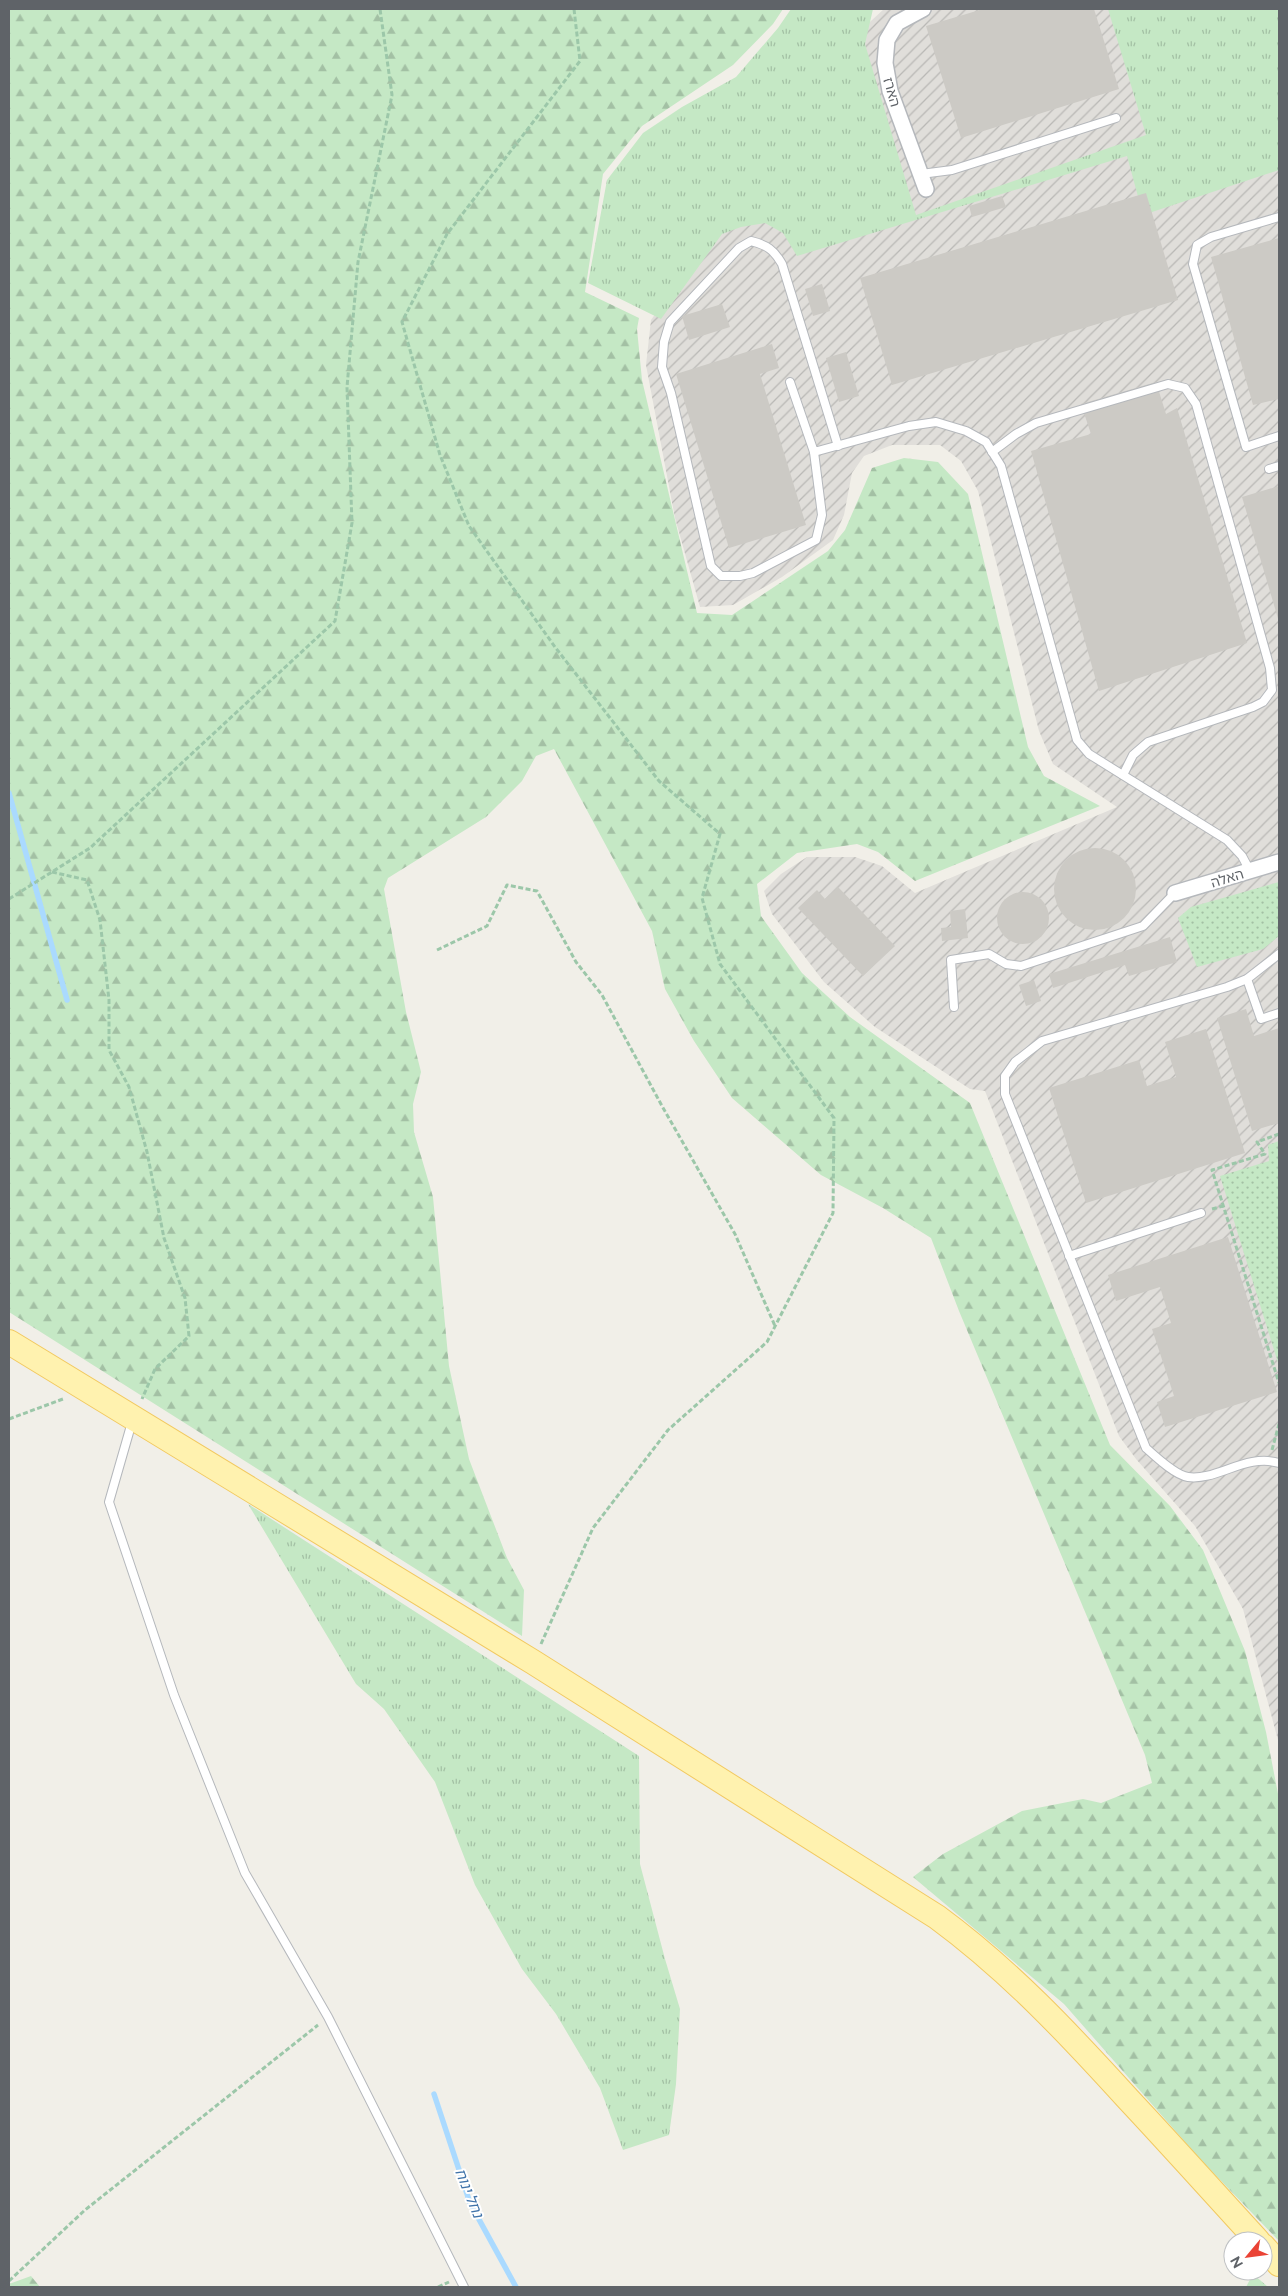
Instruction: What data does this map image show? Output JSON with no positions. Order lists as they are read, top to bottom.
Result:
{
  "streets": {
    "street": ["הארז", "האלה"]
  },
  "water": ["נחל ינוח"],
  "north": "bottom left"
}
